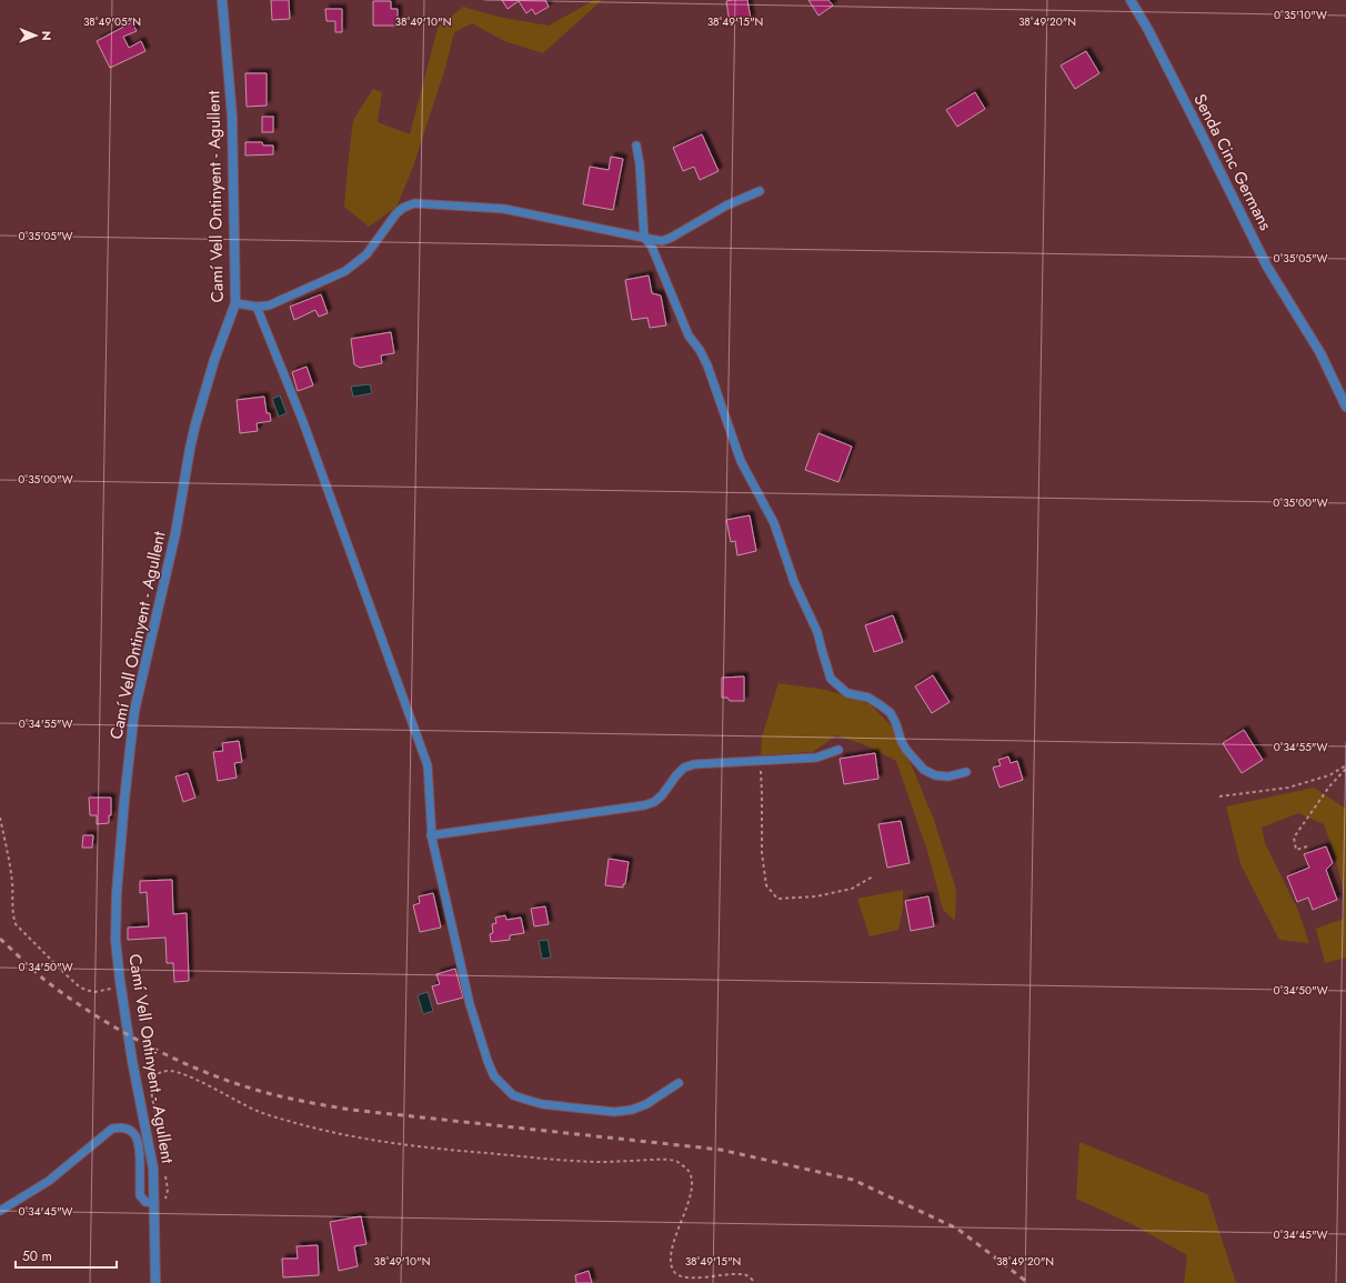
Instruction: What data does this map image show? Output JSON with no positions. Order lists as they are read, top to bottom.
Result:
{
  "streets": {
    "street": ["Senda Cinc Germans", "Camí Vell Ontinyent - Agullent"]
  },
  "scale_bar": "50 m",
  "north": "right",
  "coordinates": [
    "0°35'10\"W",
    "38°49'05\"N",
    "38°49'10\"N",
    "38°49'15\"N",
    "38°49'20\"N",
    "0°35'05\"W",
    "0°35'00\"W",
    "0°34'55\"W",
    "0°34'50\"W",
    "0°34'45\"W"
  ]
}
